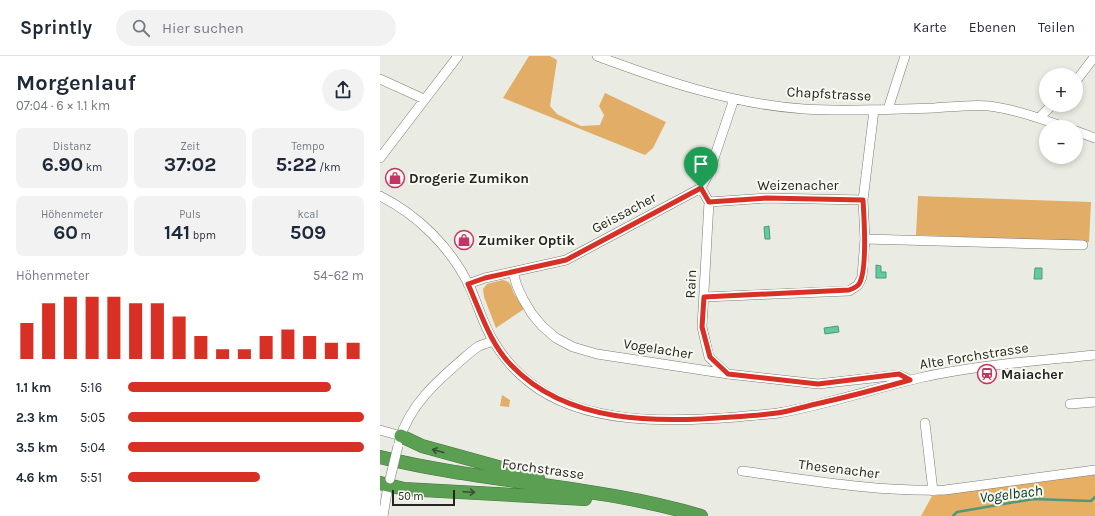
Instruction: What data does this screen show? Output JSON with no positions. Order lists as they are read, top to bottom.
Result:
{
  "streets": {
    "highway": ["Forchstrasse"],
    "street": [
      "Chapfstrasse",
      "Weizenacher",
      "Geissacher",
      "Rain",
      "Vogelacher",
      "Alte Forchstrasse",
      "Thesenacher"
    ]
  },
  "crossings": [
    ["Weizenacher", "Rain"],
    ["Geissacher", "Vogelacher"],
    ["Geissacher", "Alte Forchstrasse"],
    ["Rain", "Vogelacher"],
    ["Vogelacher", "Alte Forchstrasse"]
  ],
  "water": ["Vogelbach"],
  "places": {
    "shop": ["Drogerie Zumikon", "Zumiker Optik"],
    "station": ["Maiacher"]
  },
  "scale_bar": "50 m",
  "page": {
    "header": "Sprintly",
    "search": "Hier suchen",
    "nav": ["Karte", "Ebenen", "Teilen"],
    "heading": ["Morgenlauf", "07:04 · 6 × 1.1 km"],
    "map_buttons": ["+", "−"],
    "stats": [
      ["Distanz", "6.90 km"],
      ["Zeit", "37:02"],
      ["Tempo", "5:22 /km"],
      ["Höhenmeter", "60 m"],
      ["Puls", "141 bpm"],
      ["kcal", "509"]
    ],
    "chart": ["Höhenmeter", "54–62 m"],
    "list": [
      {
        "name": "1.1 km",
        "note": "5:16"
      },
      {
        "name": "2.3 km",
        "note": "5:05"
      },
      {
        "name": "3.5 km",
        "note": "5:04"
      },
      {
        "name": "4.6 km",
        "note": "5:51"
      }
    ],
    "scale": "50 m"
  }
}
